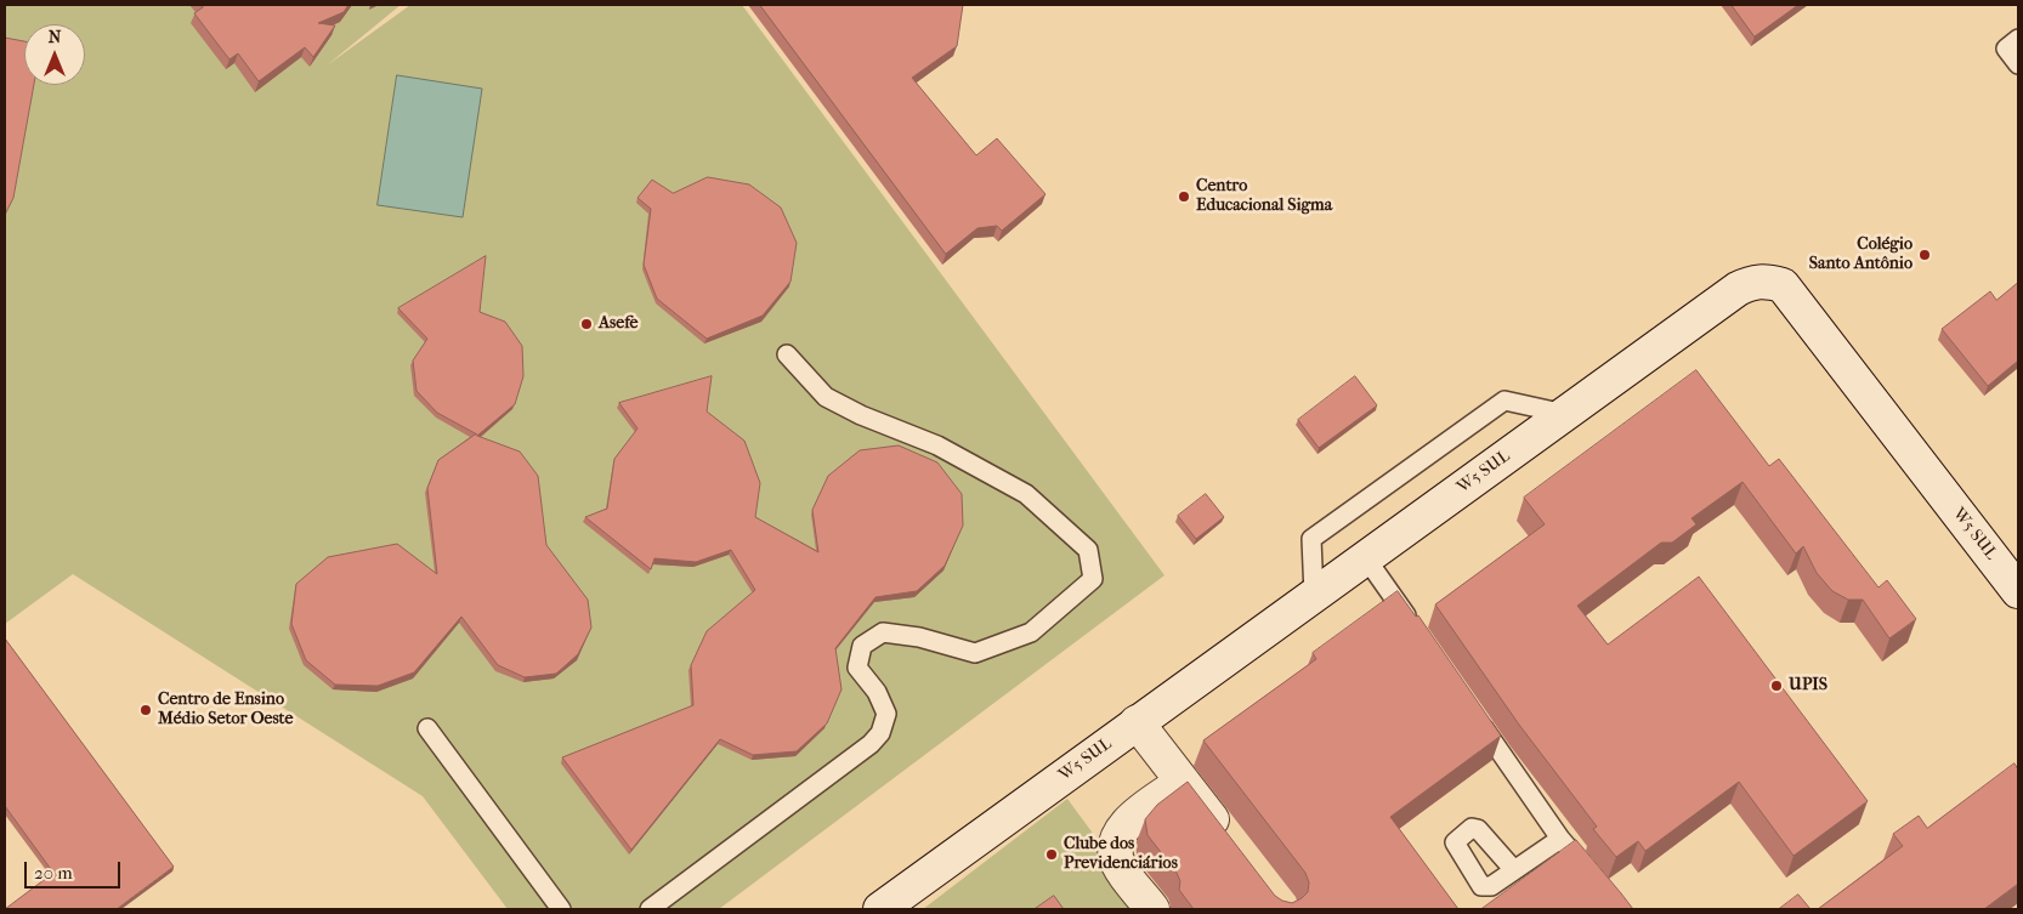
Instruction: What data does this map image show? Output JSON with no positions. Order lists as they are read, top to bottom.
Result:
{
  "streets": {
    "main road": ["W5 SUL"]
  },
  "places": [
    "Centro Educacional Sigma",
    "Colégio Santo Antônio",
    "Asefe",
    "UPIS",
    "Centro de Ensino Médio Setor Oeste",
    "Clube dos Previdenciários"
  ],
  "scale_bar": "20 m",
  "north": "top"
}
